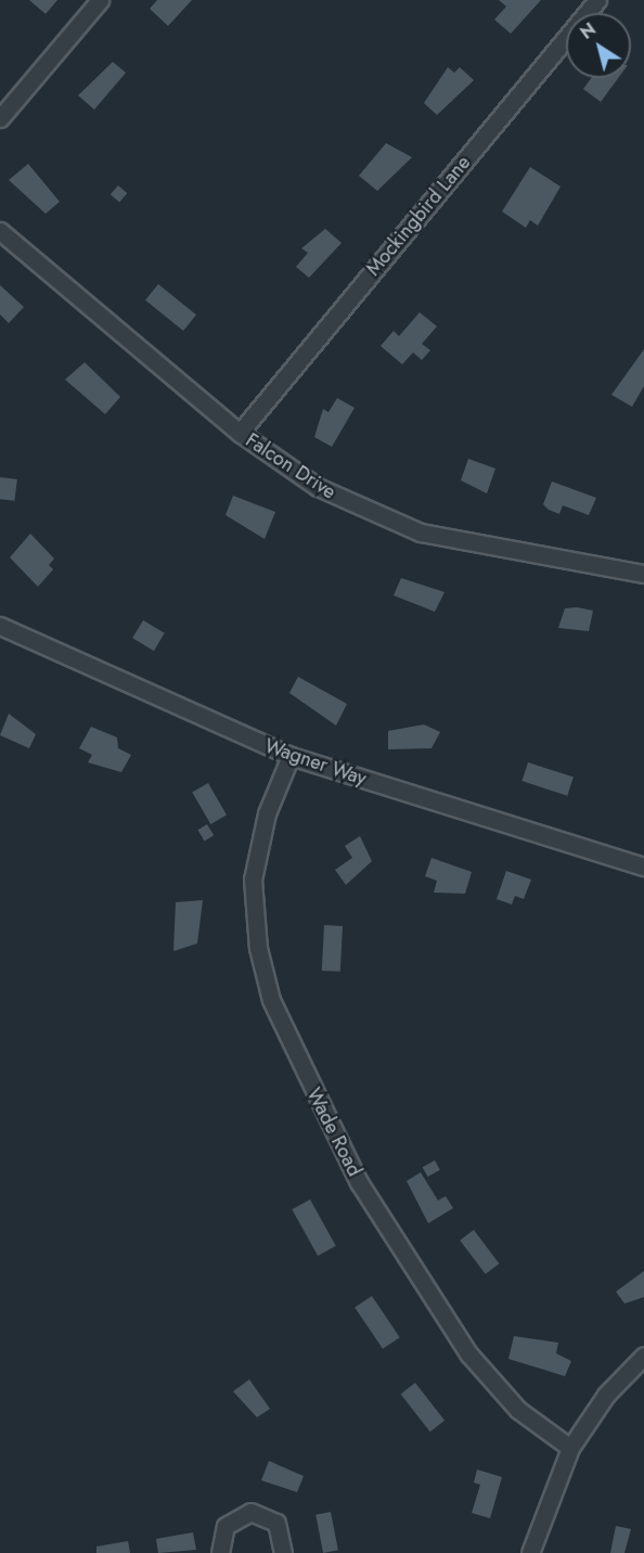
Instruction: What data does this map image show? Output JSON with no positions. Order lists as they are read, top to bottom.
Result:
{
  "streets": {
    "street": [
      "Mockingbird Lane",
      "Falcon Drive",
      "Wagner Way",
      "Wade Road"
    ]
  },
  "crossings": [
    ["Mockingbird Lane", "Falcon Drive"],
    ["Wagner Way", "Wade Road"]
  ],
  "north": "top left"
}
